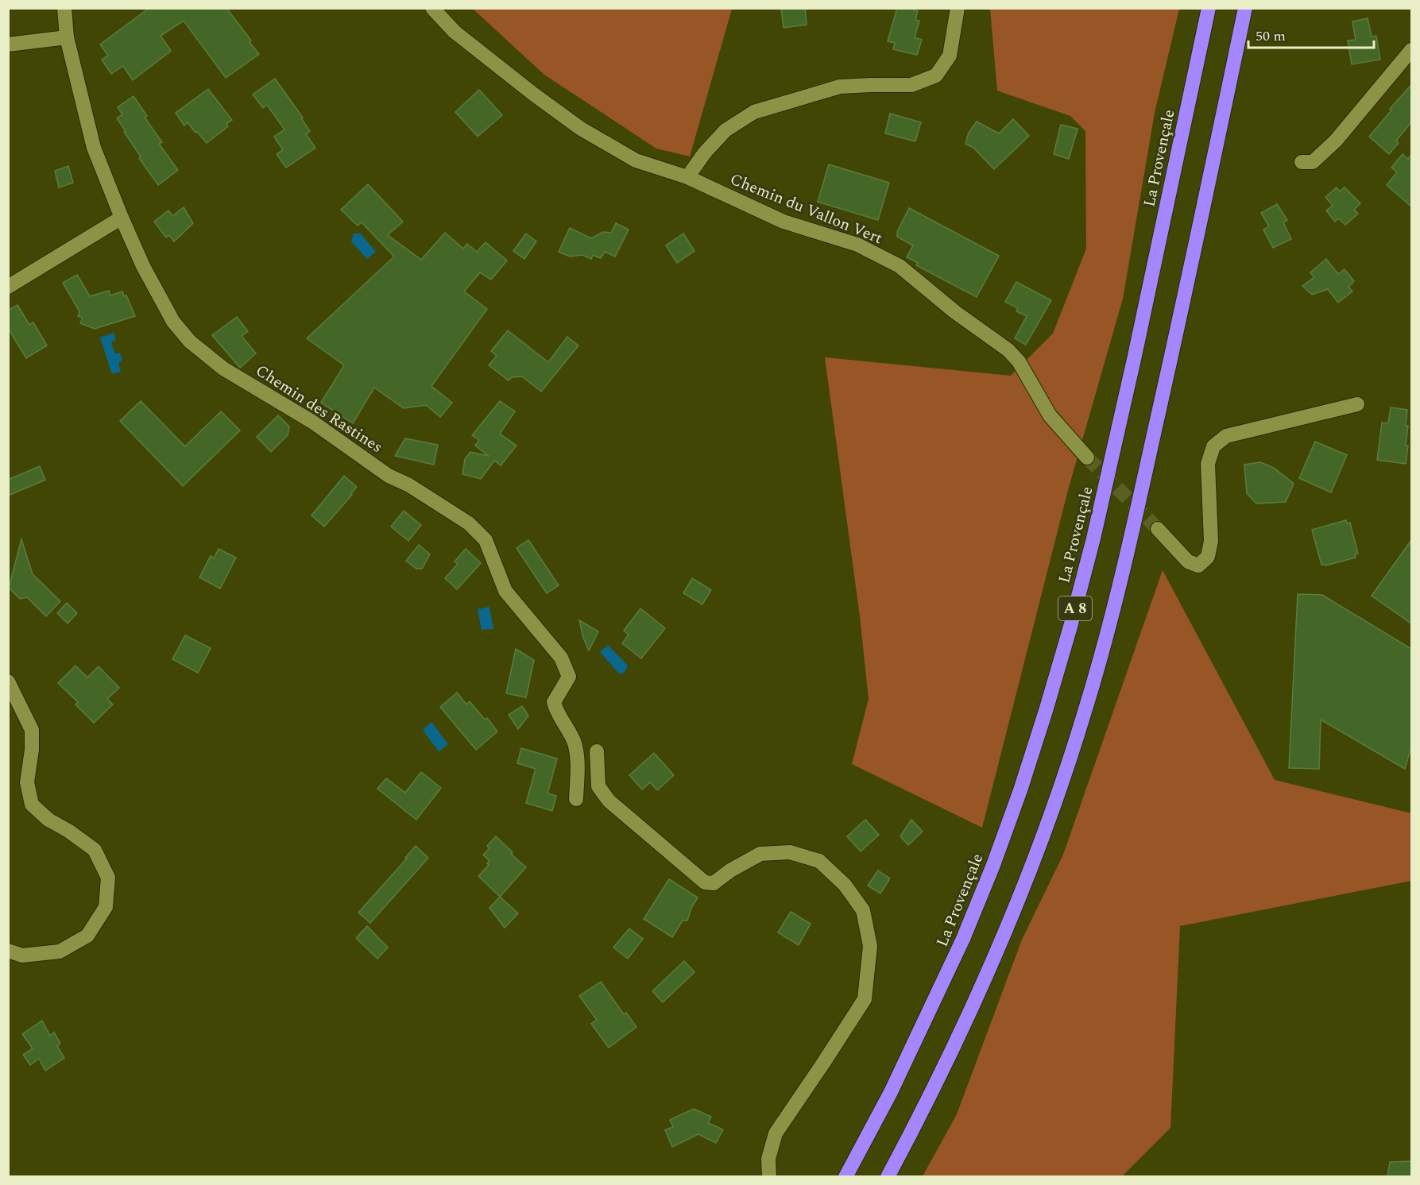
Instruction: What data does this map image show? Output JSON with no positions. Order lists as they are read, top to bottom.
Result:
{
  "streets": {
    "highway": ["La Provençale", "A 8"],
    "street": ["Chemin du Vallon Vert", "Chemin des Rastines"]
  },
  "scale_bar": "50 m"
}
